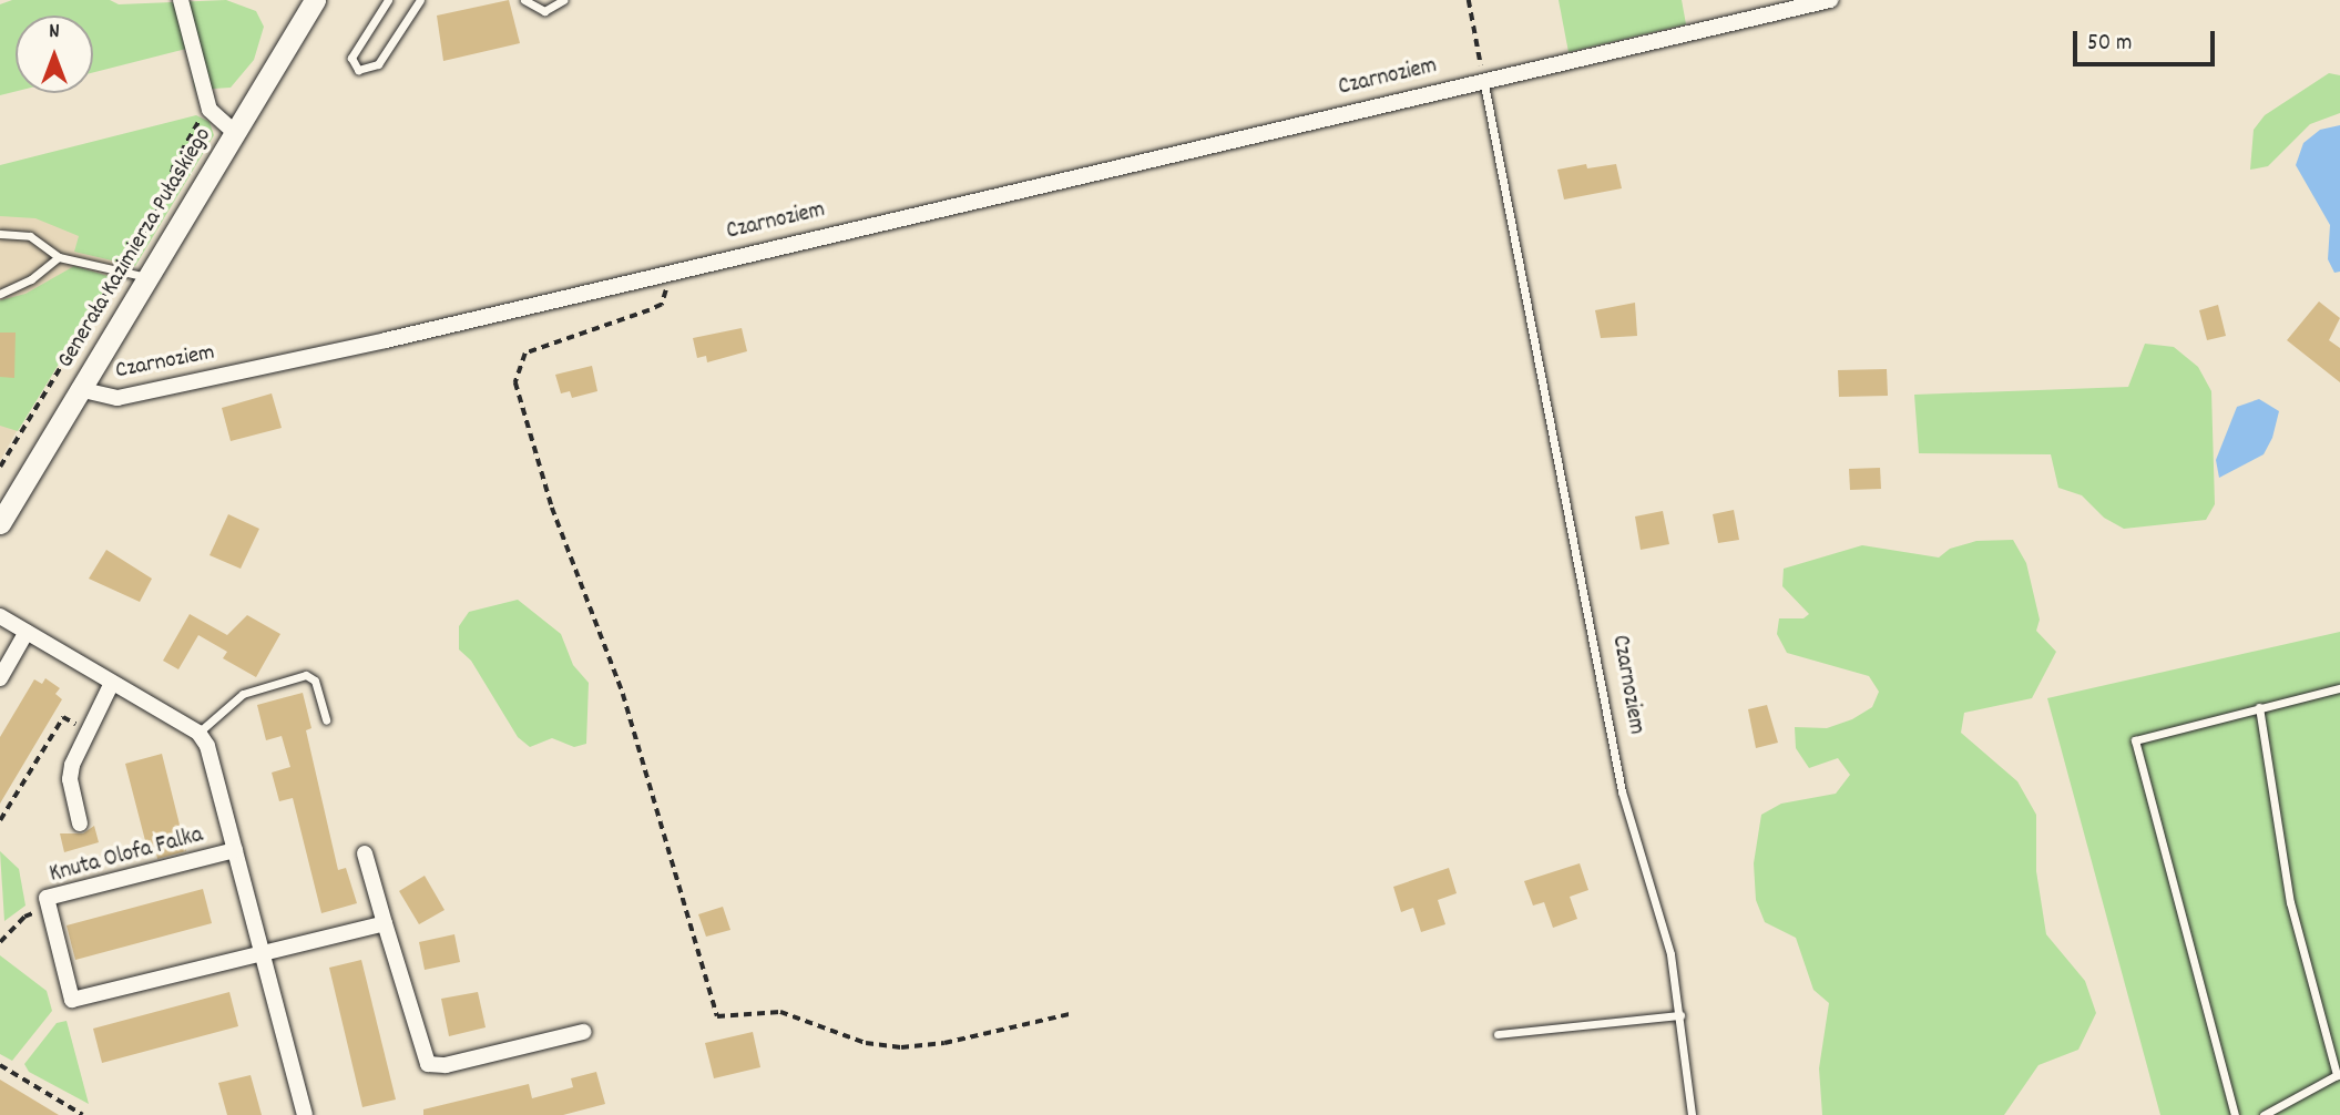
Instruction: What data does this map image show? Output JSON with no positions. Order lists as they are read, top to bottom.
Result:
{
  "streets": {
    "main road": ["Generała Kazimierza Pułaskiego"],
    "street": ["Czarnoziem", "Knuta Olofa Falka"]
  },
  "crossings": [
    ["Czarnoziem", "Generała Kazimierza Pułaskiego"]
  ],
  "scale_bar": "50 m",
  "north": "top"
}
